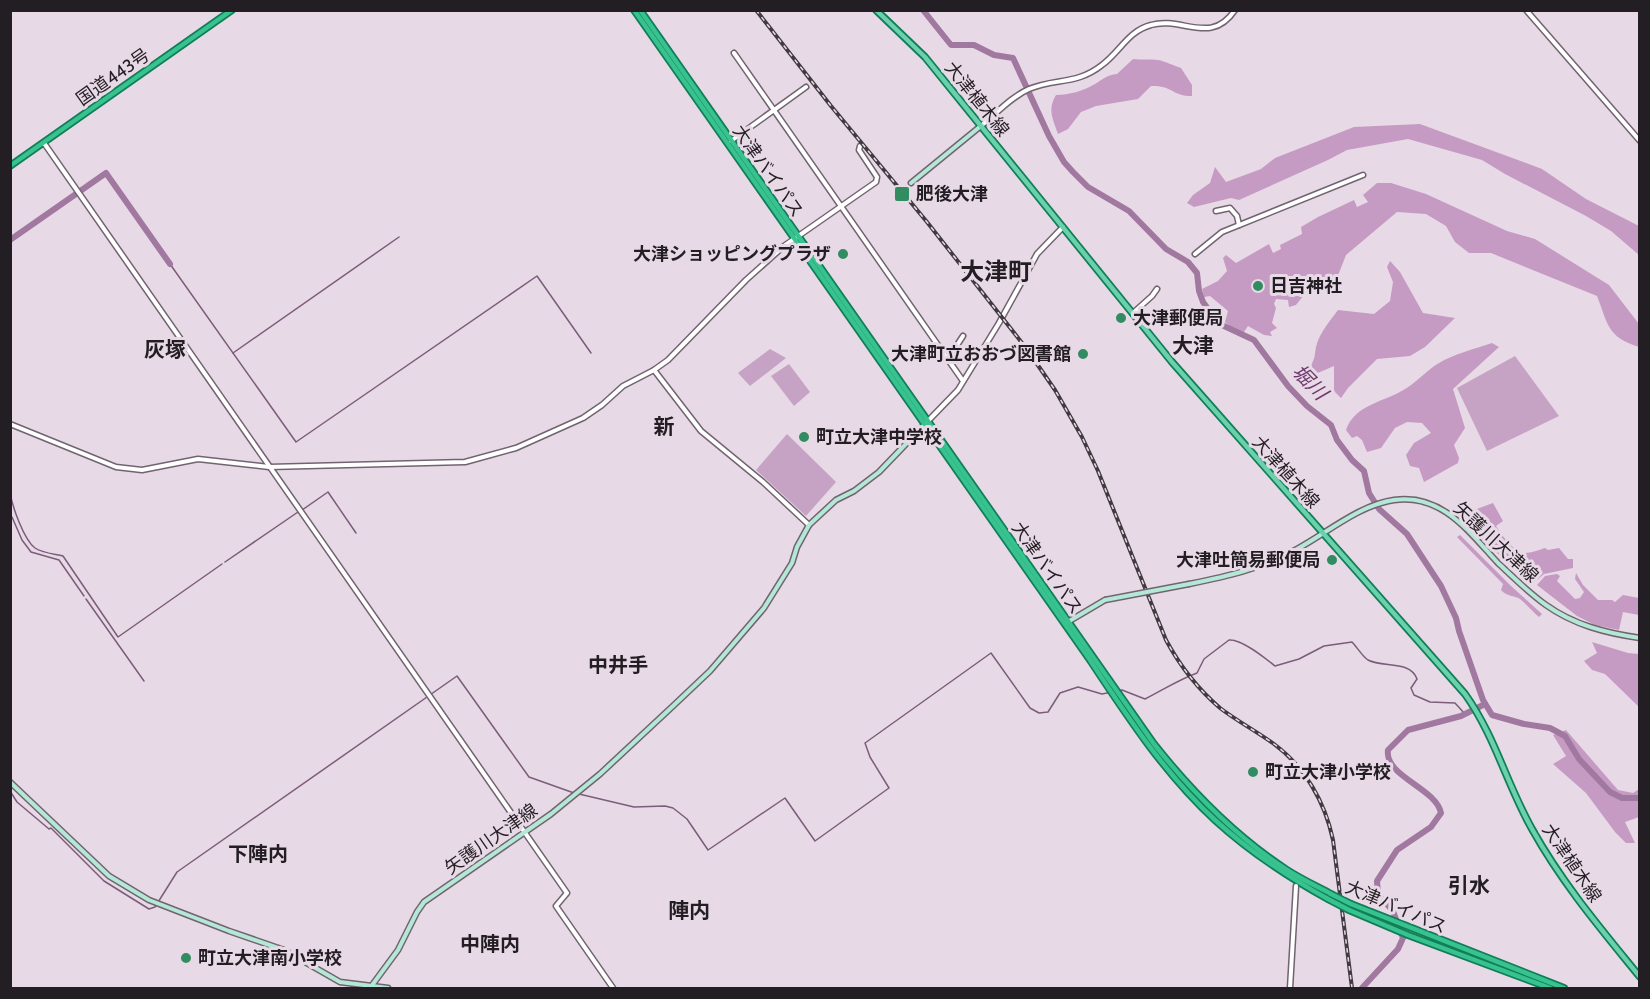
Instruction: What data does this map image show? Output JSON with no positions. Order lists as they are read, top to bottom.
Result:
{
  "streets": {
    "highway": ["国道443号", "大津バイパス"],
    "main road": ["大津植木線", "矢護川大津線"]
  },
  "crossings": [
    ["大津植木線", "矢護川大津線"],
    ["大津バイパス", "矢護川大津線"]
  ],
  "districts": [
    "大津町",
    "大津",
    "灰塚",
    "新",
    "中井手",
    "下陣内",
    "引水",
    "陣内",
    "中陣内"
  ],
  "water": ["堀川"],
  "places": {
    "transit": ["肥後大津"],
    "other": [
      "大津ショッピングプラザ",
      "日吉神社",
      "大津郵便局",
      "大津町立おおづ図書館",
      "町立大津中学校",
      "大津吐簡易郵便局",
      "町立大津小学校",
      "町立大津南小学校"
    ]
  }
}
